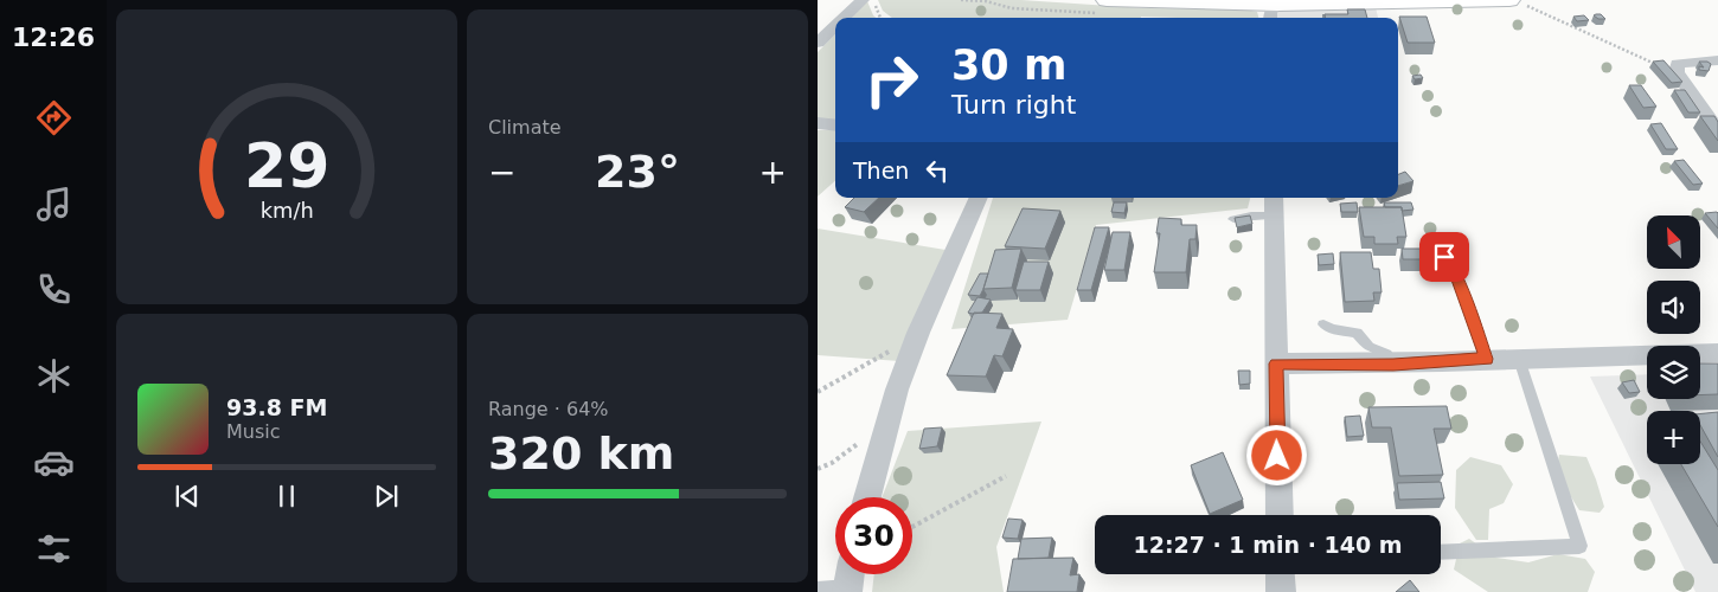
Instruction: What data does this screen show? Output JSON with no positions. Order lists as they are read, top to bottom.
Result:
{
  "north": "top left",
  "page": {
    "tabs": "12:26",
    "tile": [
      "Climate",
      ["Range · 64%", "320 km"]
    ],
    "turn": ["30 m", "Turn right"],
    "then": "Then",
    "heat": ["−", "23°", "+"],
    "map_buttons": "+",
    "song": ["93.8 FM", "Music"],
    "limit": "30",
    "trip": "12:27 · 1 min · 140 m",
    "gauge": ["29", "km/h"]
  }
}
